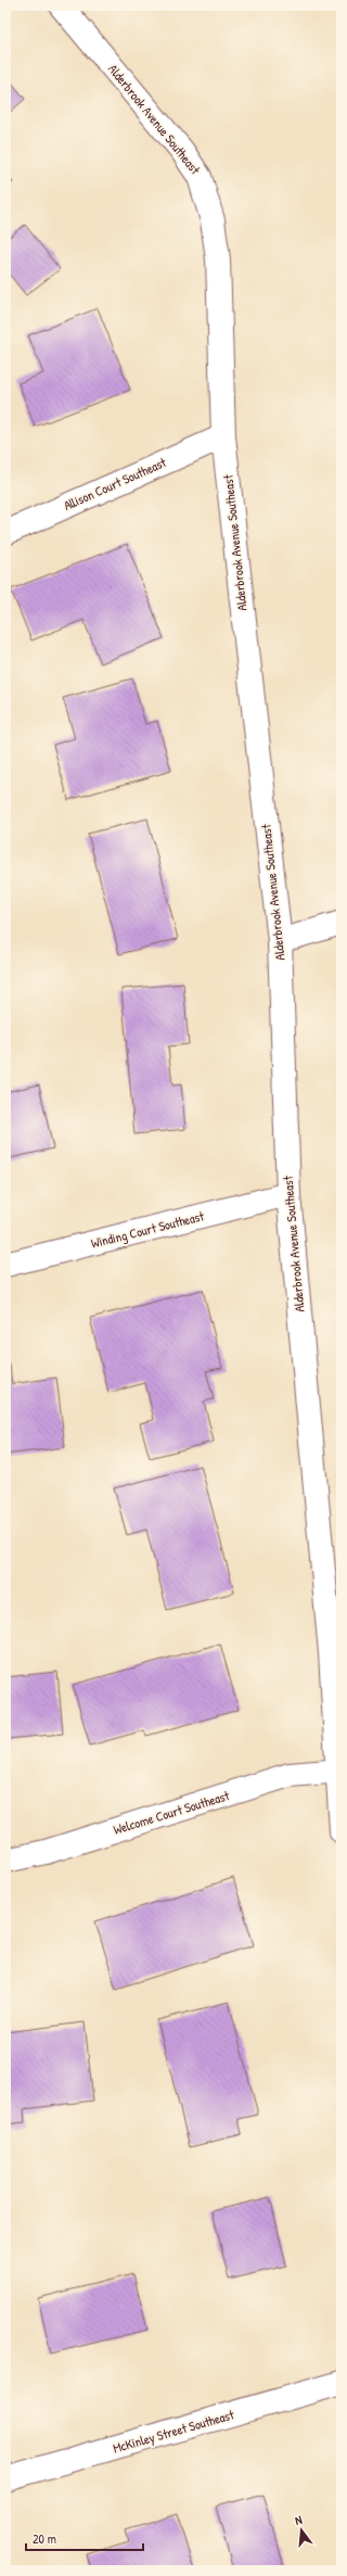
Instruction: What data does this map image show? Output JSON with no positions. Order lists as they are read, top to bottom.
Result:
{
  "streets": {
    "street": [
      "Alderbrook Avenue Southeast",
      "Allison Court Southeast",
      "Winding Court Southeast",
      "Welcome Court Southeast",
      "McKinley Street Southeast"
    ]
  },
  "crossings": [
    ["Alderbrook Avenue Southeast", "Allison Court Southeast"],
    ["Alderbrook Avenue Southeast", "Winding Court Southeast"],
    ["Alderbrook Avenue Southeast", "Welcome Court Southeast"]
  ],
  "scale_bar": "20 m",
  "north": "top"
}
